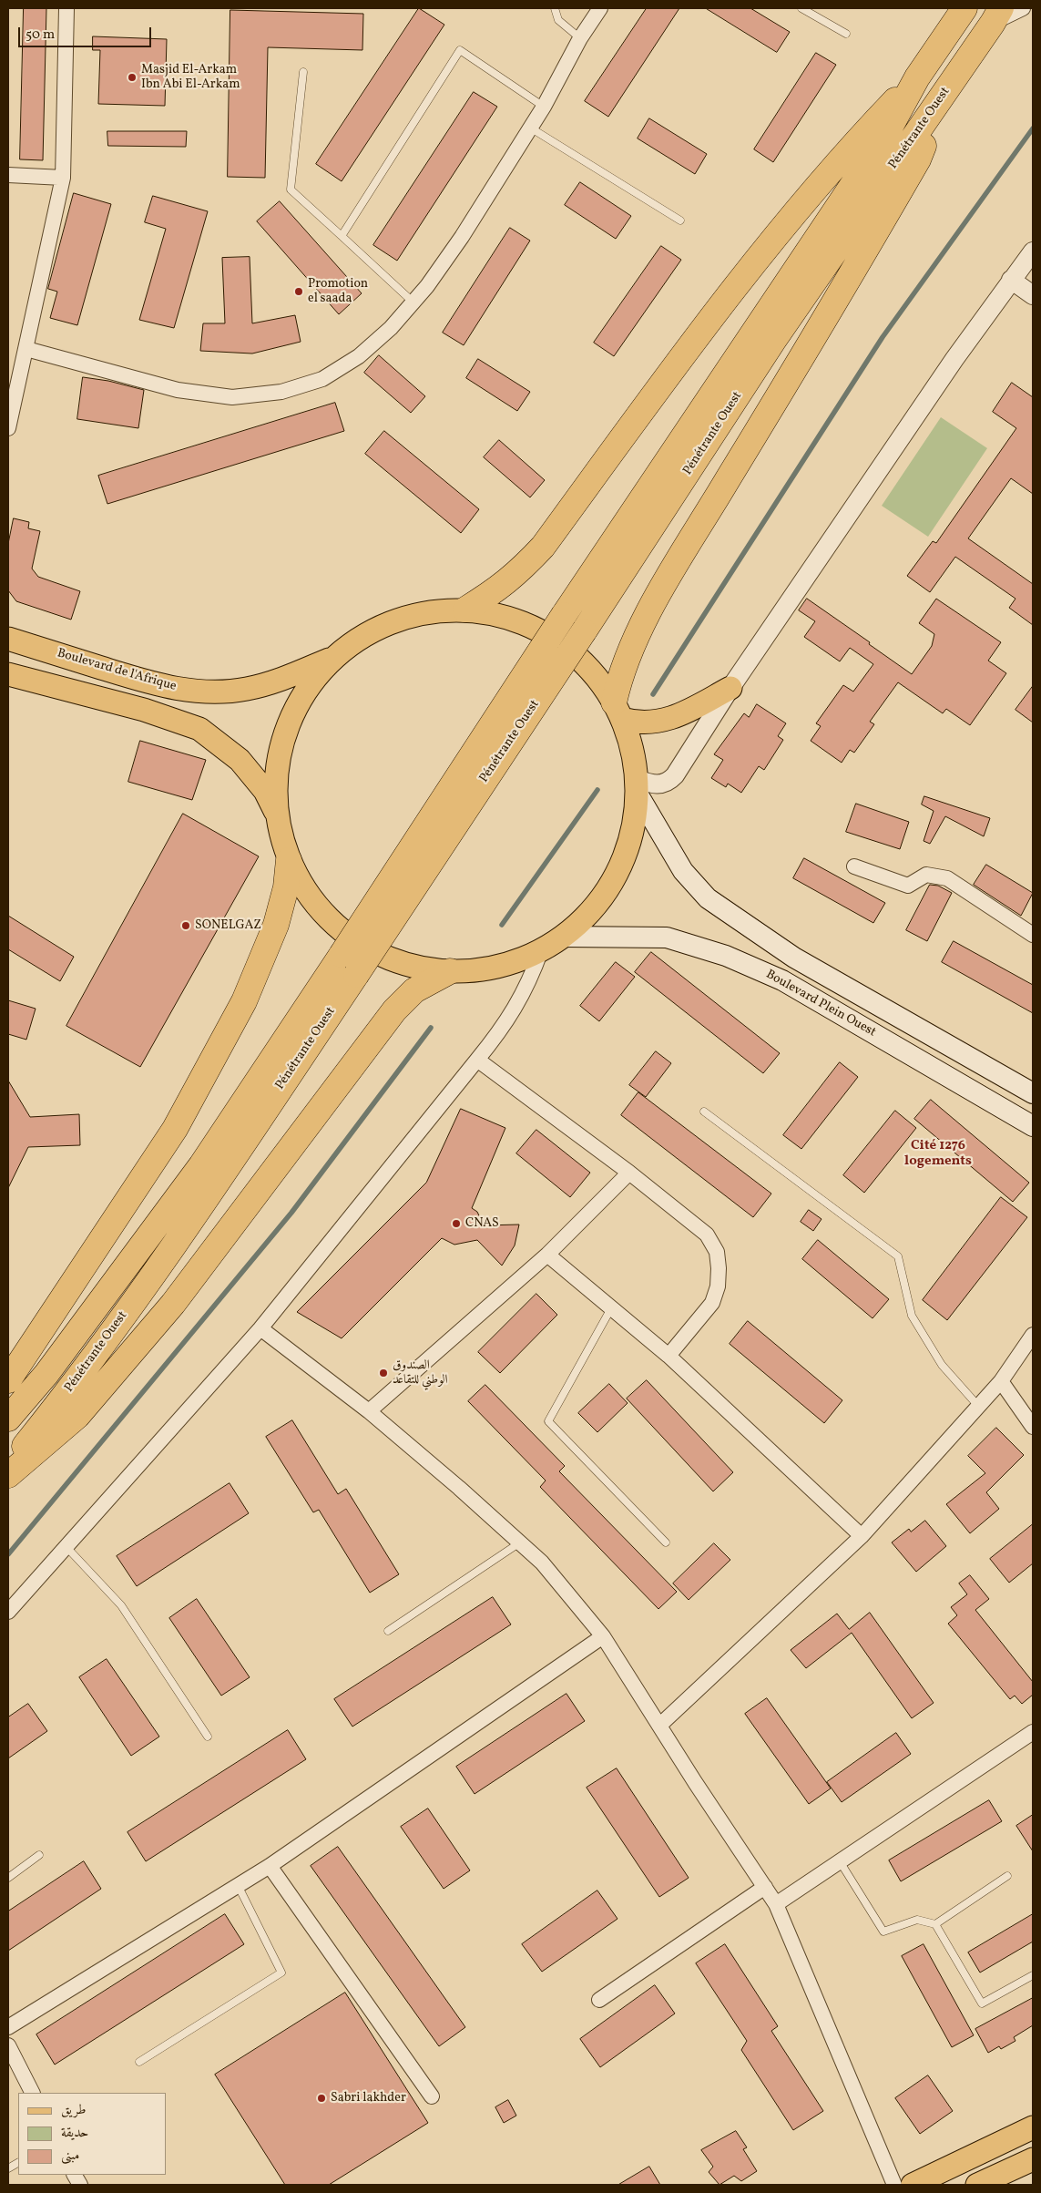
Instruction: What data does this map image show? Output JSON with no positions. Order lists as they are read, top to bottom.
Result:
{
  "streets": {
    "highway": ["Pénétrante Ouest"],
    "main road": ["Boulevard de l'Afrique", "Boulevard Plein Ouest"]
  },
  "districts": ["Cité 1276 logements"],
  "places": [
    "Masjid El-Arkam Ibn Abi El-Arkam",
    "Promotion el saada",
    "SONELGAZ",
    "CNAS",
    "الصندوق الوطني للتقاعد",
    "Sabri lakhder"
  ],
  "legend": ["طريق", "حديقة", "مبنى"],
  "scale_bar": "50 m"
}
